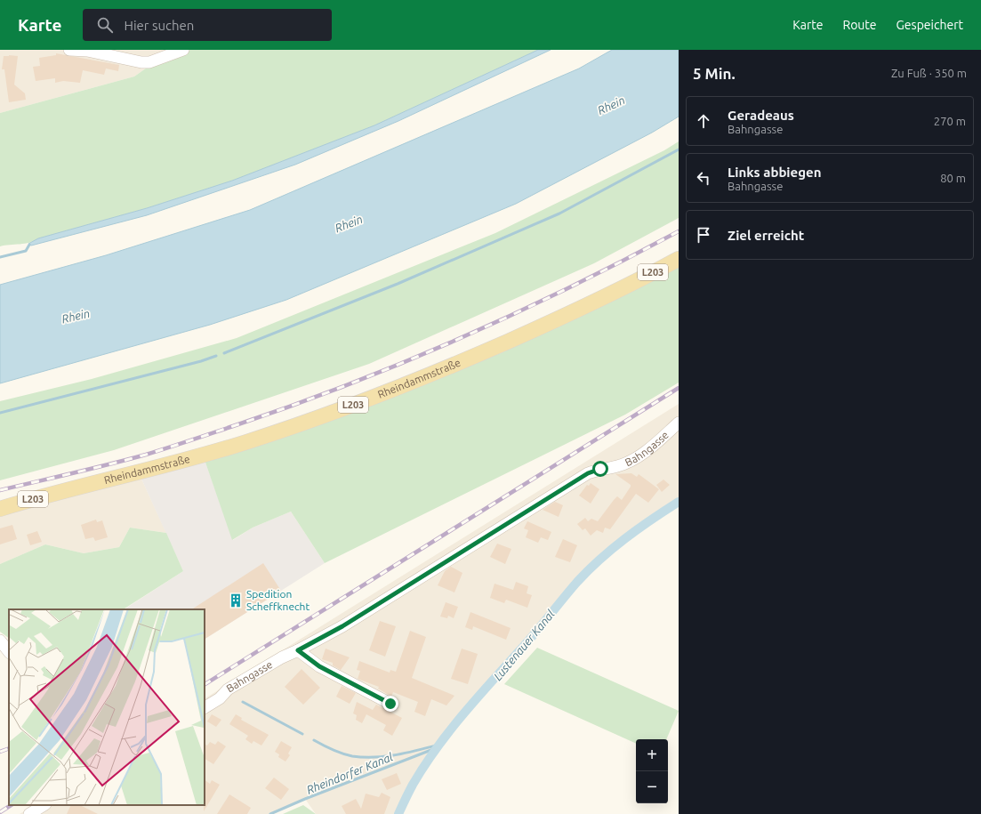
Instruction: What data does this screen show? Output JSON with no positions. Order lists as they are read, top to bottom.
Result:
{
  "streets": {
    "main road": ["L203", "Rheindammstraße"],
    "street": ["Bahngasse"]
  },
  "water": ["Rhein", "Lustenauer Kanal", "Rheindorfer Kanal"],
  "places": {
    "building": ["Spedition Scheffknecht"]
  },
  "page": {
    "header": "Karte",
    "search": "Hier suchen",
    "nav": ["Karte", "Route", "Gespeichert"],
    "heading": ["5 Min.", "Zu Fuß · 350 m"],
    "list": [
      ["Geradeaus", "Bahngasse", "270 m"],
      ["Links abbiegen", "Bahngasse", "80 m"],
      "Ziel erreicht"
    ],
    "map_buttons": ["+", "−"]
  }
}
